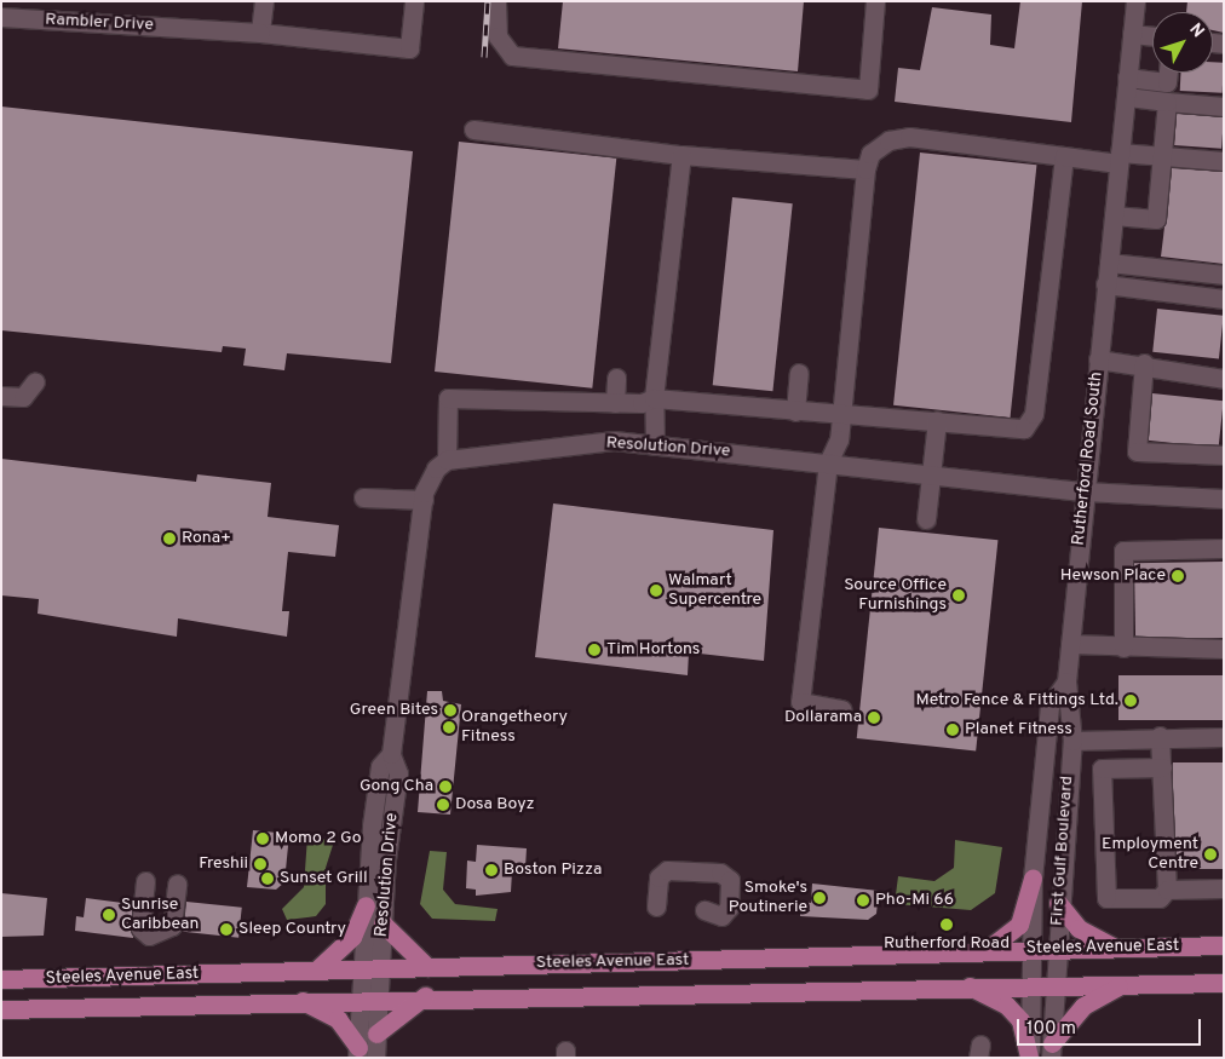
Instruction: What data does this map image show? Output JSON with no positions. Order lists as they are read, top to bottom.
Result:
{
  "streets": {
    "main road": ["Steeles Avenue East"],
    "street": [
      "Rambler Drive",
      "Resolution Drive",
      "Rutherford Road South",
      "First Gulf Boulevard"
    ]
  },
  "crossings": [
    ["Resolution Drive", "Rutherford Road South"],
    ["Resolution Drive", "Steeles Avenue East"],
    ["Rutherford Road South", "First Gulf Boulevard"],
    ["Rutherford Road South", "Steeles Avenue East"],
    ["First Gulf Boulevard", "Steeles Avenue East"]
  ],
  "places": [
    "Rona+",
    "Hewson Place",
    "Walmart Supercentre",
    "Source Office Furnishings",
    "Tim Hortons",
    "Metro Fence & Fittings Ltd.",
    "Green Bites",
    "Dollarama",
    "Orangetheory Fitness",
    "Planet Fitness",
    "Gong Cha",
    "Dosa Boyz",
    "Momo 2 Go",
    "Employment Centre",
    "Freshii",
    "Boston Pizza",
    "Sunset Grill",
    "Smoke's Poutinerie",
    "Pho-Mi 66",
    "Sunrise Caribbean",
    "Rutherford Road",
    "Sleep Country"
  ],
  "scale_bar": "100 m",
  "north": "top right"
}
